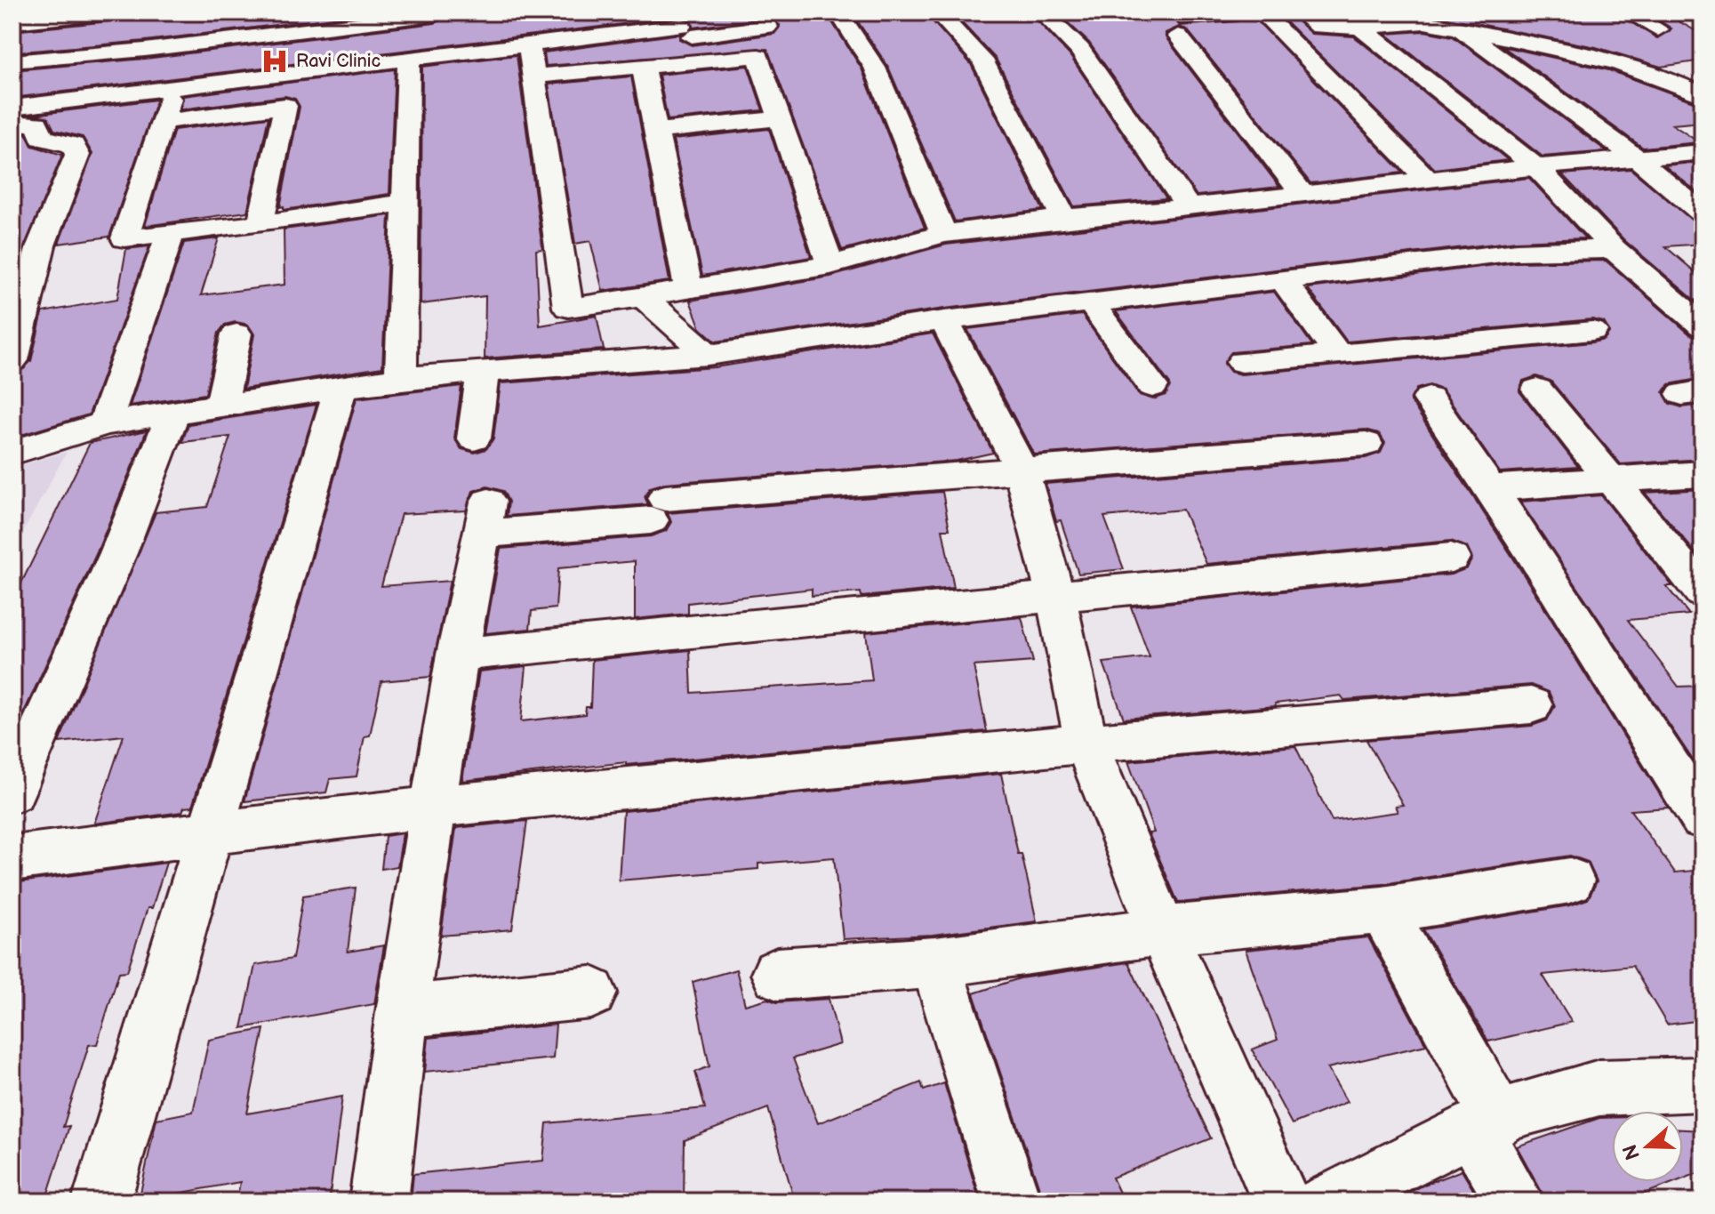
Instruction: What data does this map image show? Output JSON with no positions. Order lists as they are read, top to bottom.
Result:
{
  "places": {
    "hospital": ["Ravi Clinic"]
  },
  "north": "left"
}
